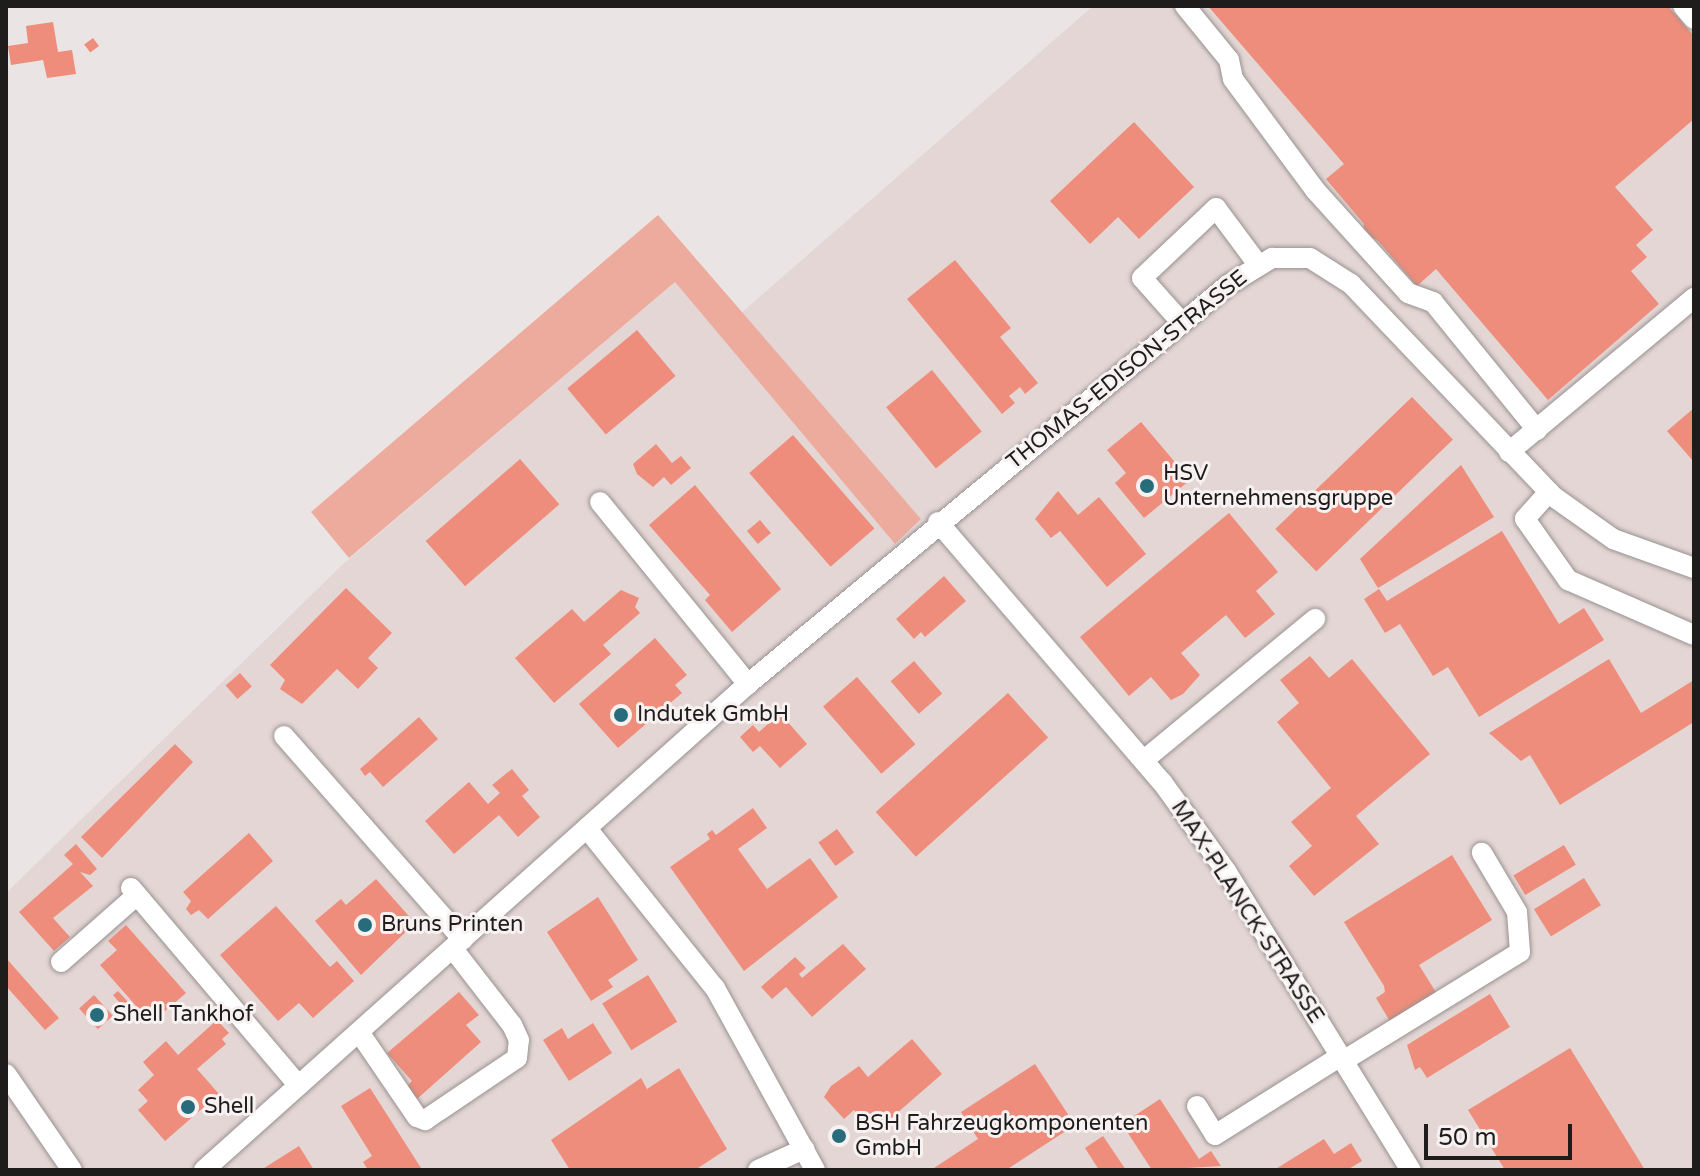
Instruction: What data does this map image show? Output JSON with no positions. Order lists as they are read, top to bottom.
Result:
{
  "streets": {
    "street": ["THOMAS-EDISON-STRASSE", "MAX-PLANCK-STRASSE"]
  },
  "crossings": [
    ["THOMAS-EDISON-STRASSE", "MAX-PLANCK-STRASSE"]
  ],
  "places": [
    "HSV Unternehmensgruppe",
    "Indutek GmbH",
    "Bruns Printen",
    "Shell Tankhof",
    "Shell",
    "BSH Fahrzeugkomponenten GmbH"
  ],
  "scale_bar": "50 m"
}
